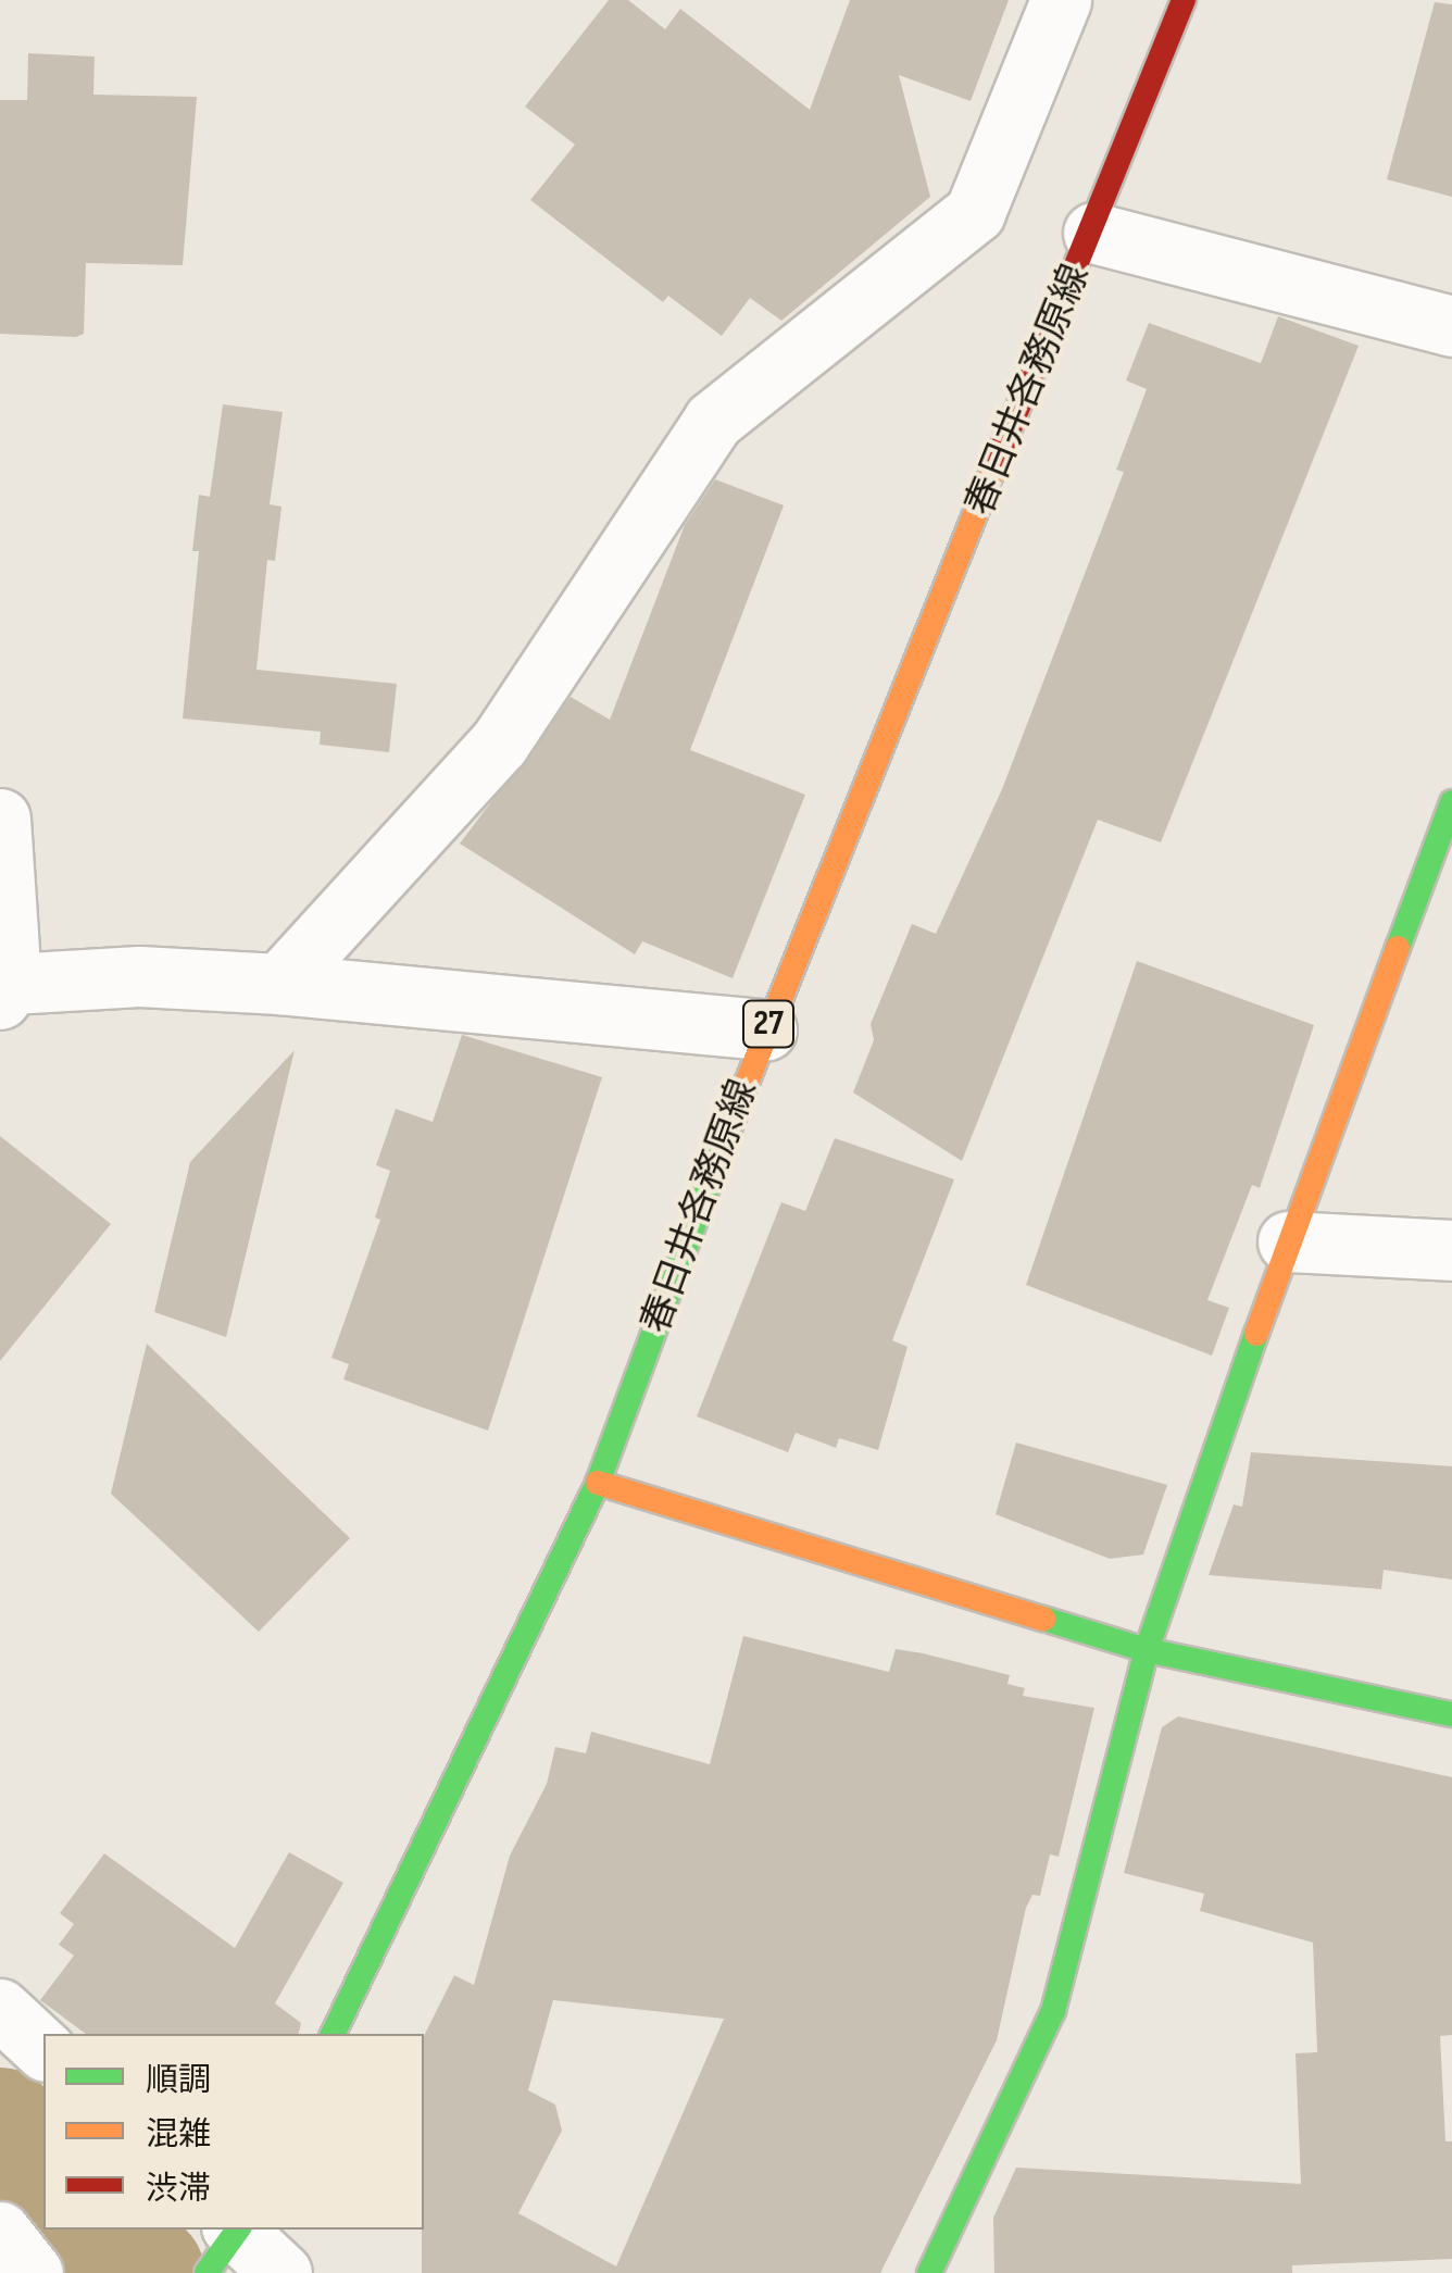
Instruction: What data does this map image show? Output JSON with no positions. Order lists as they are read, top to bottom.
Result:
{
  "streets": {
    "street": ["春日井各務原線", "27"]
  },
  "legend": ["順調", "混雑", "渋滞"]
}
